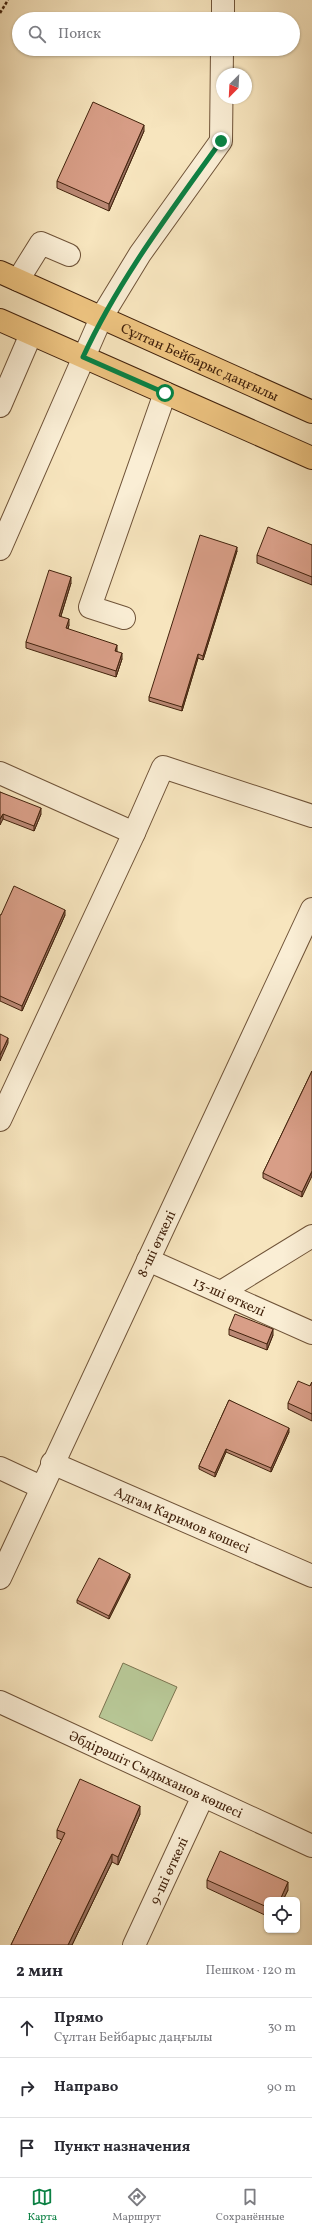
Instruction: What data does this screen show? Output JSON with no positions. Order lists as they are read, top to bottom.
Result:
{
  "streets": {
    "main road": ["Сұлтан Бейбарыс даңғылы"],
    "street": [
      "8-ші өткелі",
      "13-ші өткелі",
      "Адгам Каримов көшесі",
      "Әбдірәшіт Сыдыханов көшесі",
      "9-ші өткелі"
    ]
  },
  "crossings": [
    ["8-ші өткелі", "13-ші өткелі"],
    ["8-ші өткелі", "Адгам Каримов көшесі"],
    ["Әбдірәшіт Сыдыханов көшесі", "9-ші өткелі"]
  ],
  "north": "bottom left",
  "page": {
    "search": "Поиск",
    "heading": ["2 мин", "Пешком · 120 m"],
    "list": [
      ["Прямо", "Сұлтан Бейбарыс даңғылы", "30 m"],
      ["Направо", "90 m"],
      "Пункт назначения"
    ],
    "nav": ["Карта", "Маршрут", "Сохранённые"]
  }
}
